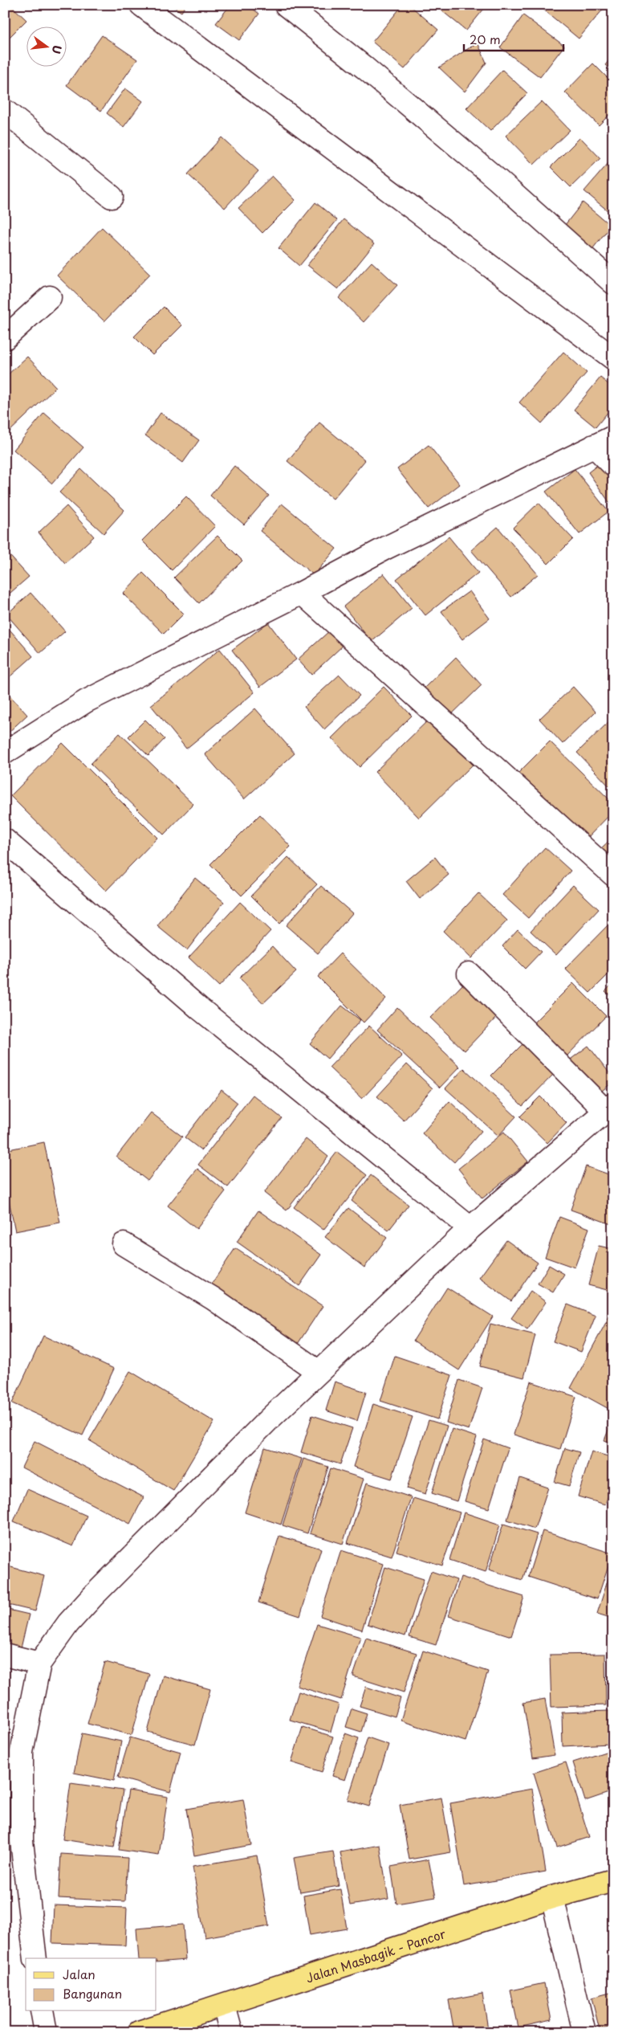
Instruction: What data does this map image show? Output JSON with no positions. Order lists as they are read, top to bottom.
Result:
{
  "streets": {
    "main road": ["Jalan Masbagik - Pancor"]
  },
  "legend": ["Jalan", "Bangunan"],
  "scale_bar": "20 m",
  "north": "right"
}
